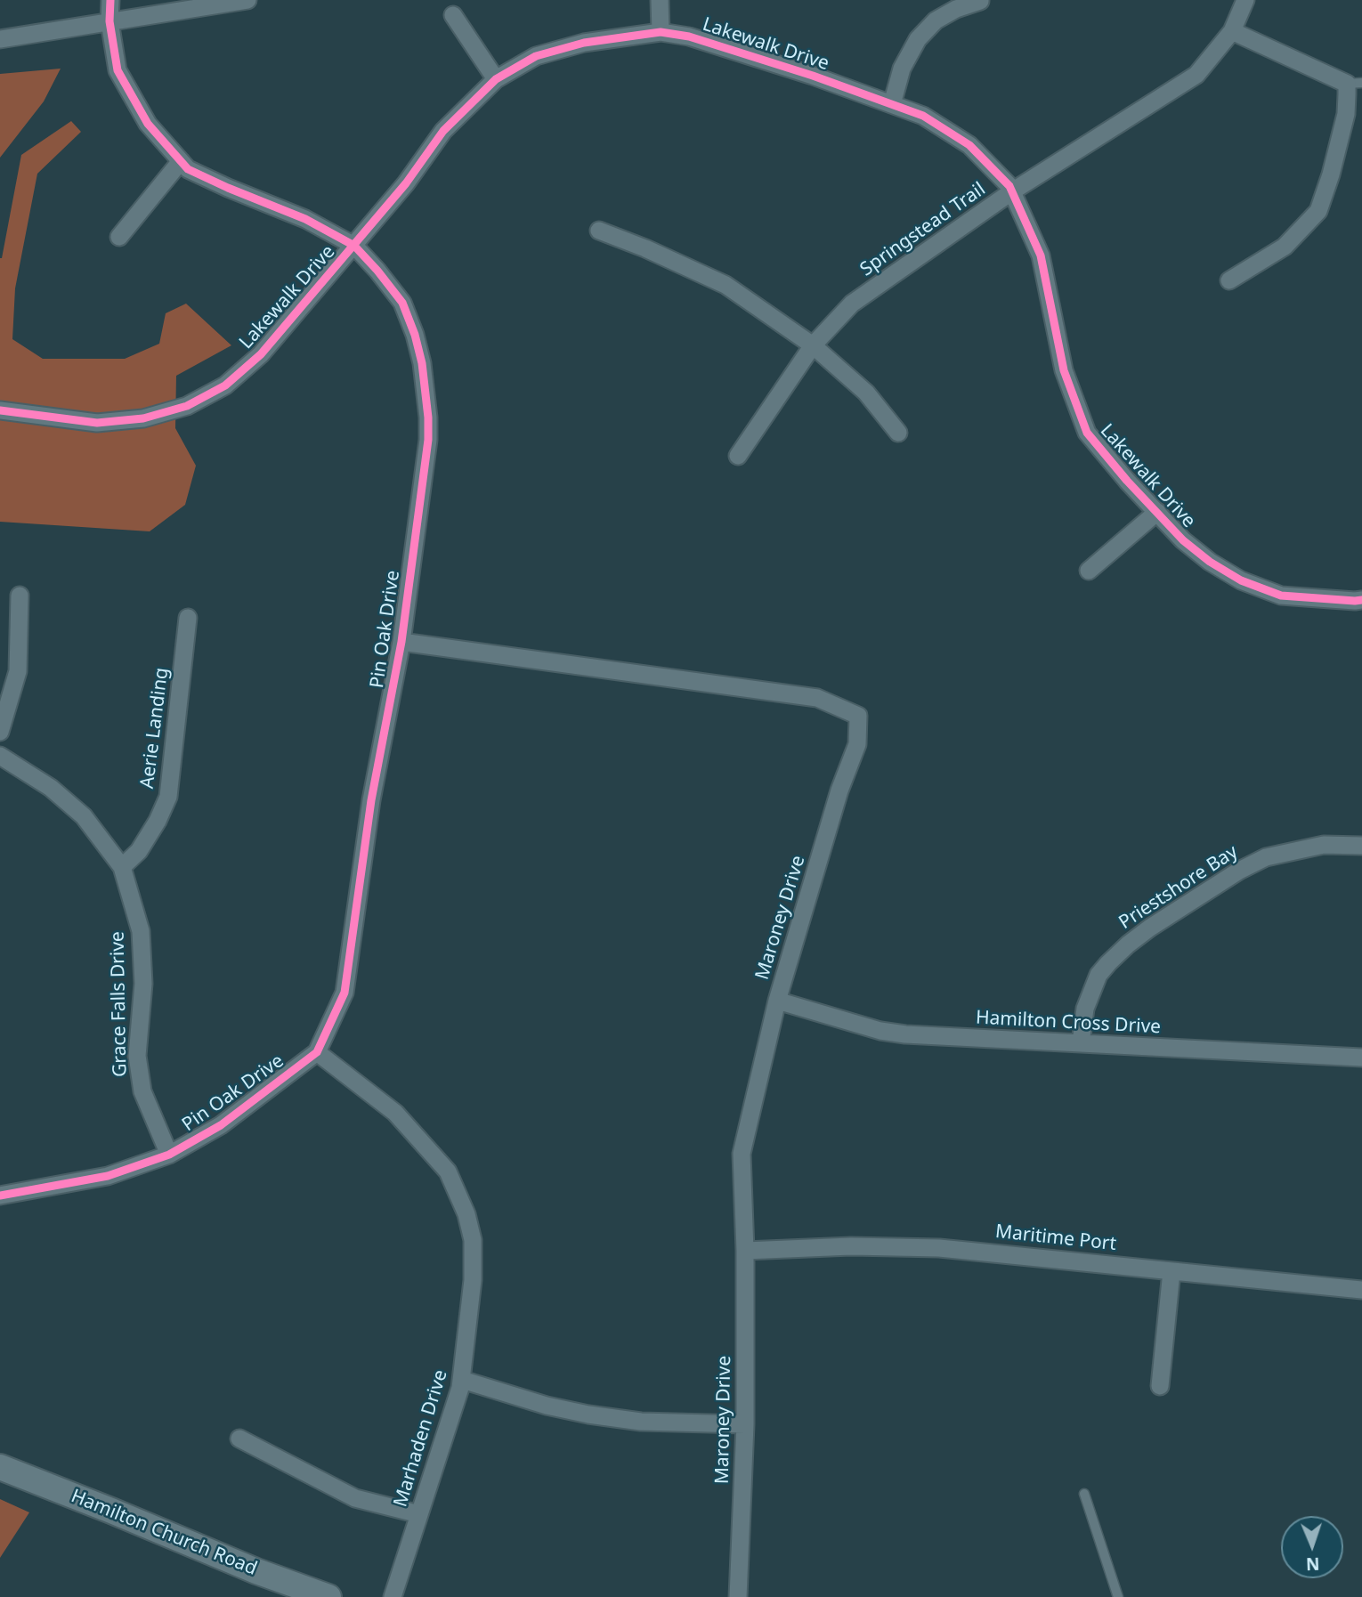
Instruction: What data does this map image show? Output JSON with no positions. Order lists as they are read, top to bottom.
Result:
{
  "streets": {
    "street": [
      "Lakewalk Drive",
      "Springstead Trail",
      "Pin Oak Drive",
      "Aerie Landing",
      "Priestshore Bay",
      "Maroney Drive",
      "Grace Falls Drive",
      "Hamilton Cross Drive",
      "Maritime Port",
      "Marhaden Drive",
      "Hamilton Church Road"
    ]
  },
  "crossings": [
    ["Lakewalk Drive", "Springstead Trail"],
    ["Lakewalk Drive", "Pin Oak Drive"],
    ["Pin Oak Drive", "Maroney Drive"],
    ["Pin Oak Drive", "Grace Falls Drive"],
    ["Pin Oak Drive", "Marhaden Drive"],
    ["Aerie Landing", "Grace Falls Drive"],
    ["Priestshore Bay", "Hamilton Cross Drive"],
    ["Maroney Drive", "Hamilton Cross Drive"],
    ["Maroney Drive", "Maritime Port"]
  ],
  "north": "bottom"
}
